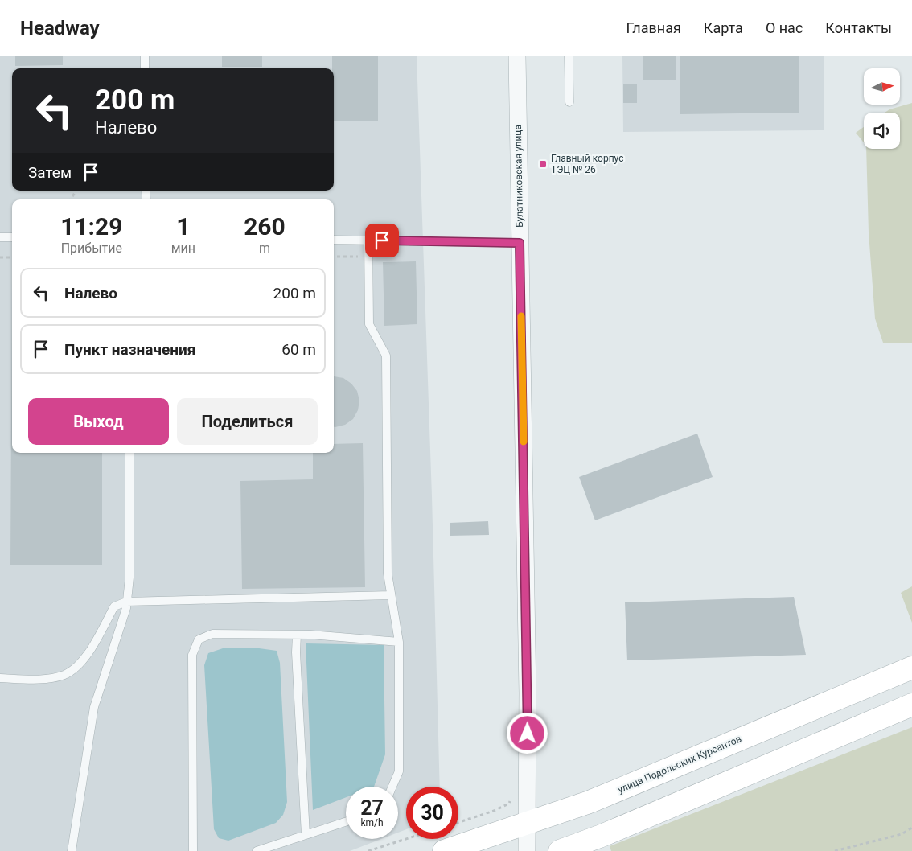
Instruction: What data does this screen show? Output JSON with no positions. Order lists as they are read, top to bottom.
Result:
{
  "streets": {
    "main road": ["улица Подольских Курсантов"],
    "street": ["Булатниковская улица"]
  },
  "crossings": [
    ["Булатниковская улица", "улица Подольских Курсантов"]
  ],
  "places": {
    "transit": ["Главный корпус ТЭЦ № 26"]
  },
  "north": "right",
  "page": {
    "header": "Headway",
    "nav": [
      "Главная",
      "Карта",
      "О нас",
      "Контакты"
    ],
    "turn": ["200 m", "Налево"],
    "then": "Затем",
    "eta": [
      "11:29",
      "Прибытие",
      "1",
      "мин",
      "260",
      "m"
    ],
    "list": [
      {
        "name": "Налево",
        "value": "200 m"
      },
      {
        "name": "Пункт назначения",
        "value": "60 m"
      }
    ],
    "buttons": ["Выход", "Поделиться"],
    "speed": "27 km/h",
    "limit": "30"
  }
}
